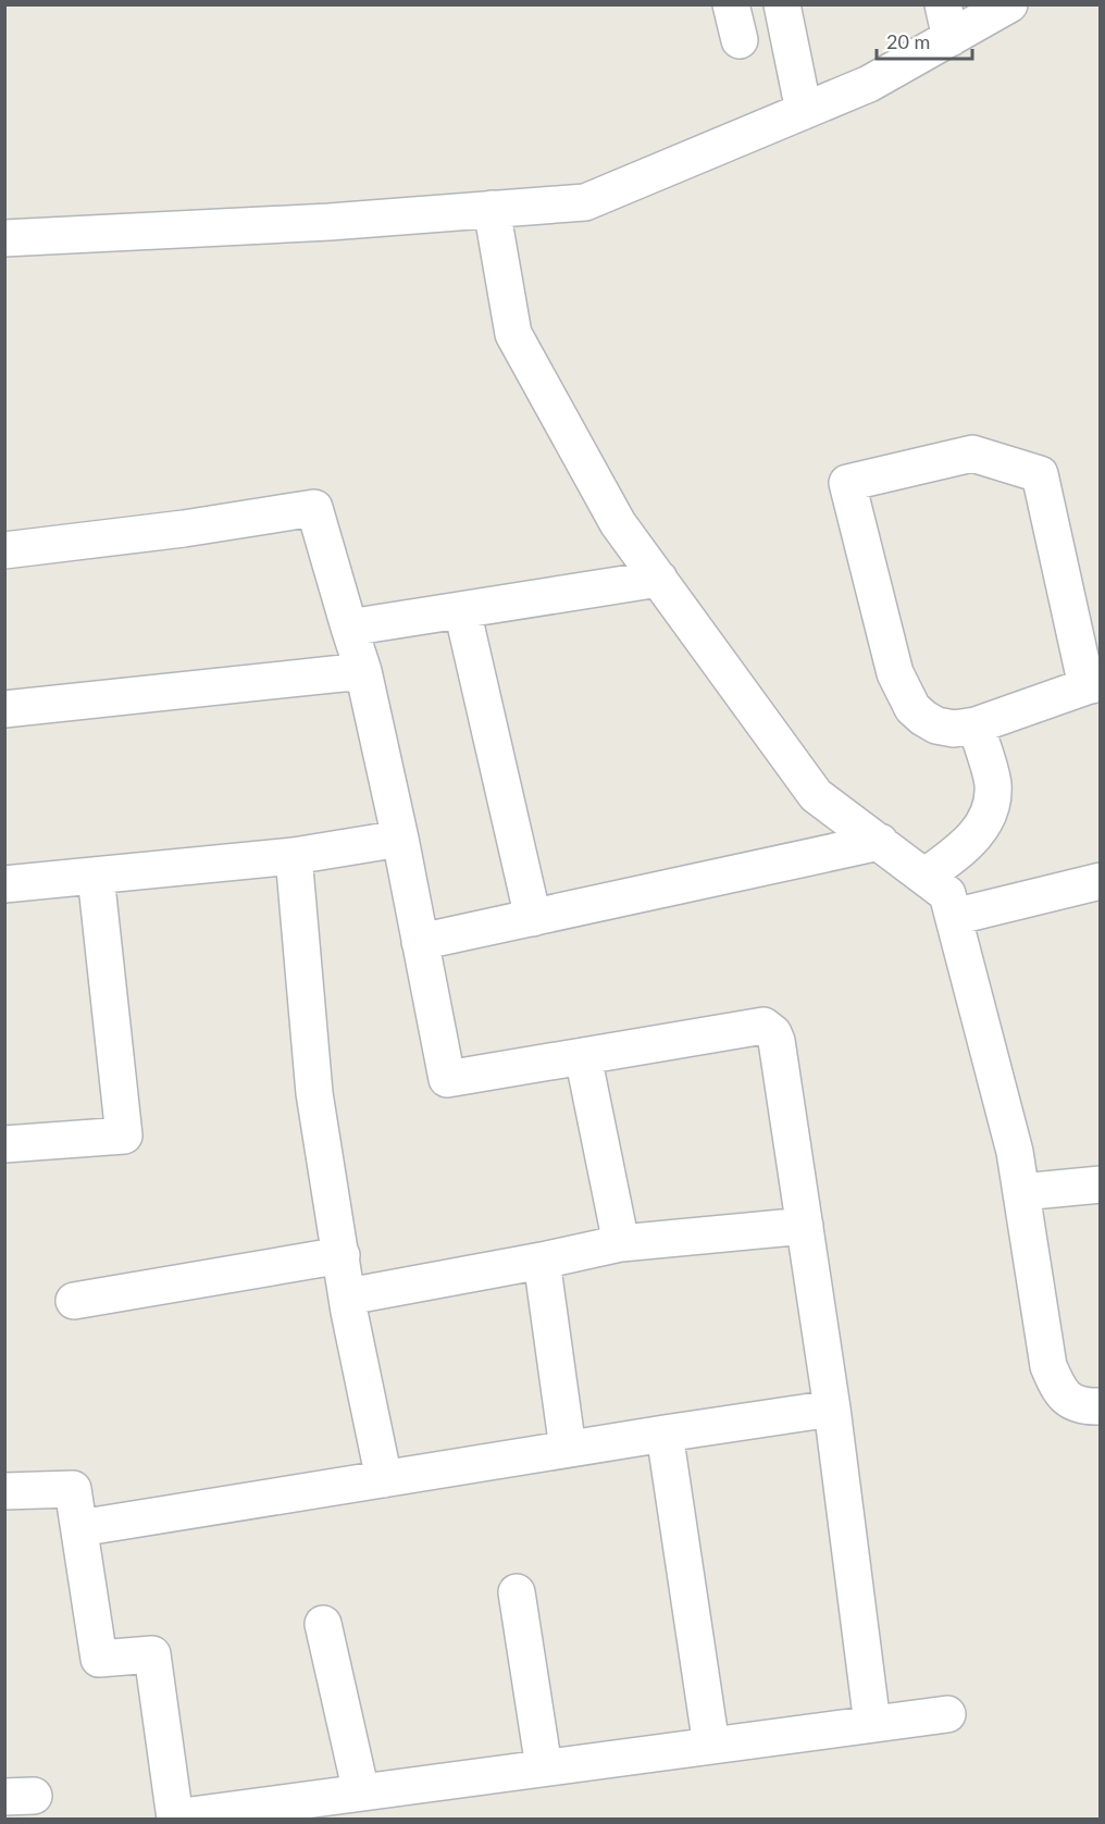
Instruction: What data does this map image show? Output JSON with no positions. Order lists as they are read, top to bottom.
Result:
{
  "scale_bar": "20 m"
}
